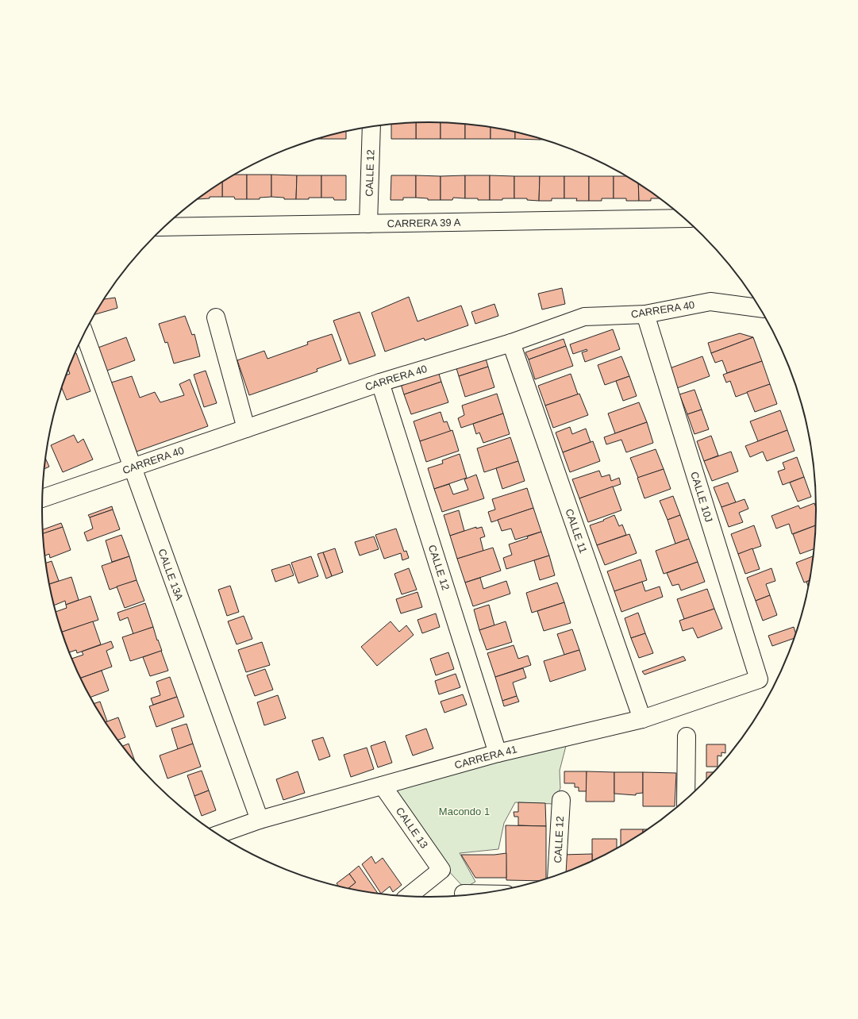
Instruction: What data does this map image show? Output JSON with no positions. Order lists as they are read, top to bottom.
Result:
{
  "streets": {
    "street": [
      "CALLE 12",
      "CARRERA 39 A",
      "CARRERA 40",
      "CALLE 10J",
      "CALLE 11",
      "CALLE 13A",
      "CARRERA 41",
      "CALLE 13"
    ]
  },
  "crossings": [
    ["CALLE 12", "CARRERA 39 A"],
    ["CALLE 12", "CARRERA 40"],
    ["CALLE 12", "CARRERA 41"],
    ["CARRERA 40", "CALLE 10J"],
    ["CARRERA 40", "CALLE 11"],
    ["CARRERA 40", "CALLE 13A"],
    ["CALLE 10J", "CARRERA 41"],
    ["CALLE 11", "CARRERA 41"],
    ["CALLE 13A", "CARRERA 41"],
    ["CARRERA 41", "CALLE 13"]
  ],
  "parks": ["Macondo 1"]
}
